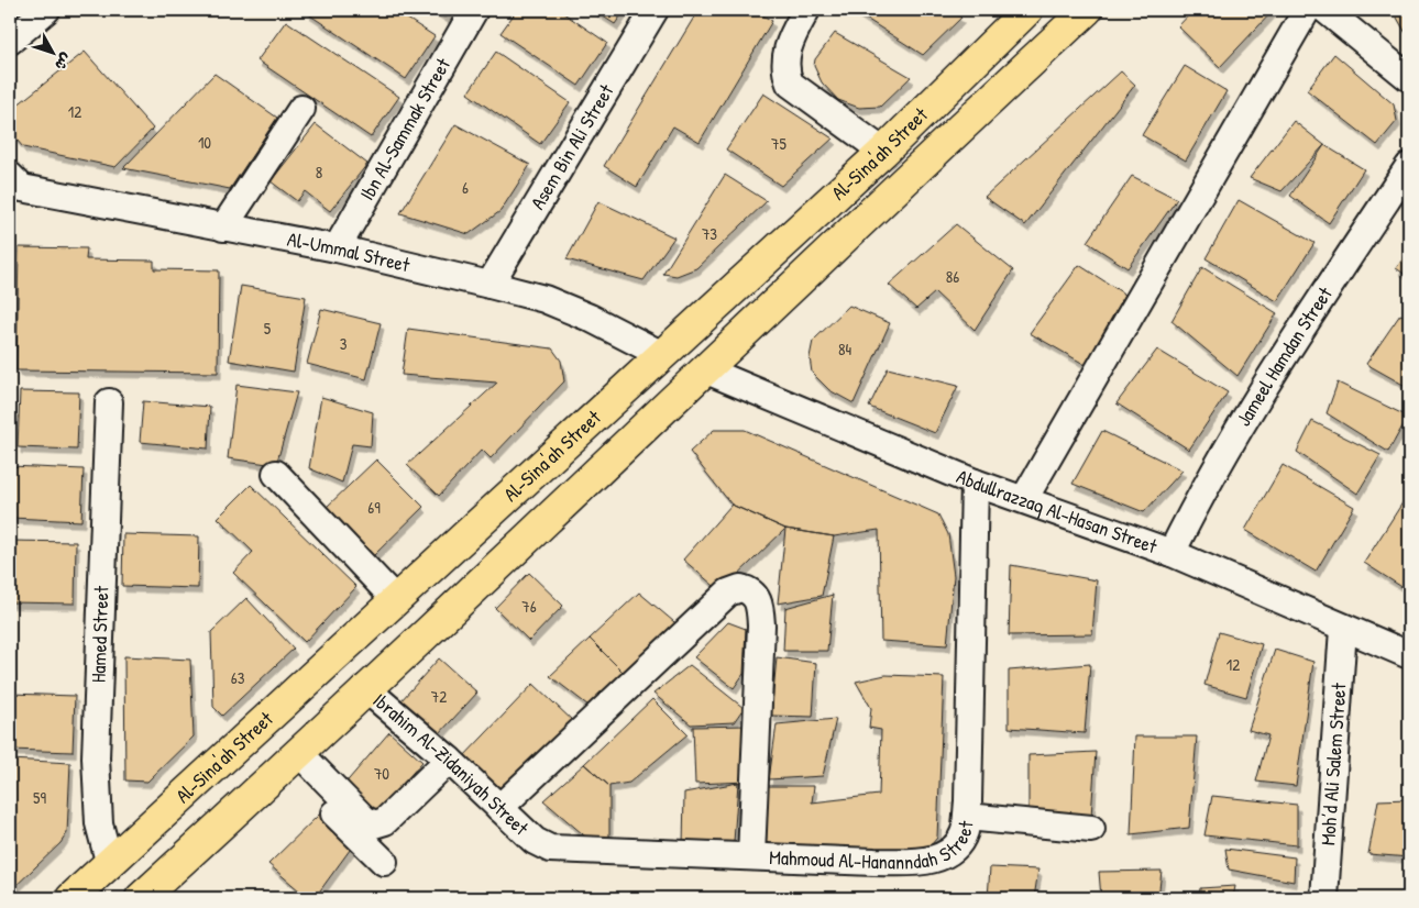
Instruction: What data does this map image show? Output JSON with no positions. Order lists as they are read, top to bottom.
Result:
{
  "streets": {
    "main road": ["Al-Sina'ah Street"],
    "street": [
      "Ibn Al-Sammak Street",
      "Asem Bin Ali Street",
      "Al-Ummal Street",
      "Jameel Hamdan Street",
      "Abdullrazzaq Al-Hasan Street",
      "Hamed Street",
      "Moh’d Ali Salem Street",
      "Ibrahim Al-Zidaniyah Street",
      "Mahmoud Al-Hananndah Street"
    ]
  },
  "crossings": [
    ["Ibn Al-Sammak Street", "Al-Ummal Street"],
    ["Asem Bin Ali Street", "Al-Ummal Street"],
    ["Al-Sina'ah Street", "Al-Ummal Street"],
    ["Al-Sina'ah Street", "Abdullrazzaq Al-Hasan Street"],
    ["Al-Sina'ah Street", "Hamed Street"],
    ["Al-Sina'ah Street", "Ibrahim Al-Zidaniyah Street"],
    ["Jameel Hamdan Street", "Abdullrazzaq Al-Hasan Street"],
    ["Abdullrazzaq Al-Hasan Street", "Moh’d Ali Salem Street"],
    ["Abdullrazzaq Al-Hasan Street", "Mahmoud Al-Hananndah Street"],
    ["Ibrahim Al-Zidaniyah Street", "Mahmoud Al-Hananndah Street"]
  ],
  "house_numbers": [
    "12",
    "10",
    "75",
    "8",
    "6",
    "73",
    "86",
    "5",
    "3",
    "84",
    "69",
    "76",
    "12",
    "63",
    "72",
    "70",
    "59"
  ],
  "north": "bottom right"
}
